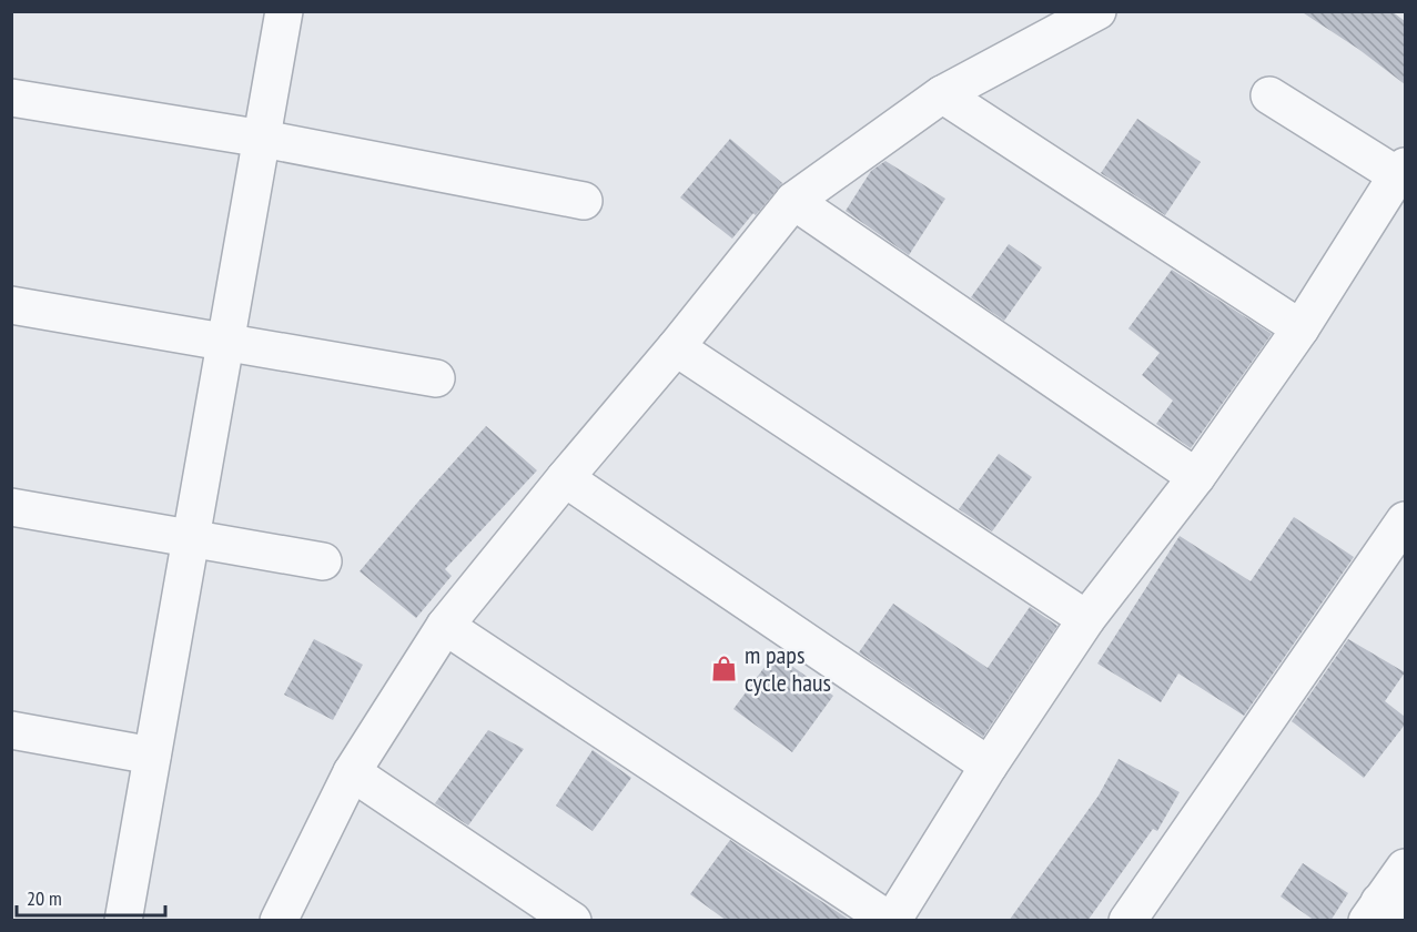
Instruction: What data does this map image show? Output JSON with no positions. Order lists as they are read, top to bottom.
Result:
{
  "places": {
    "shop": ["m paps cycle haus"]
  },
  "scale_bar": "20 m"
}
